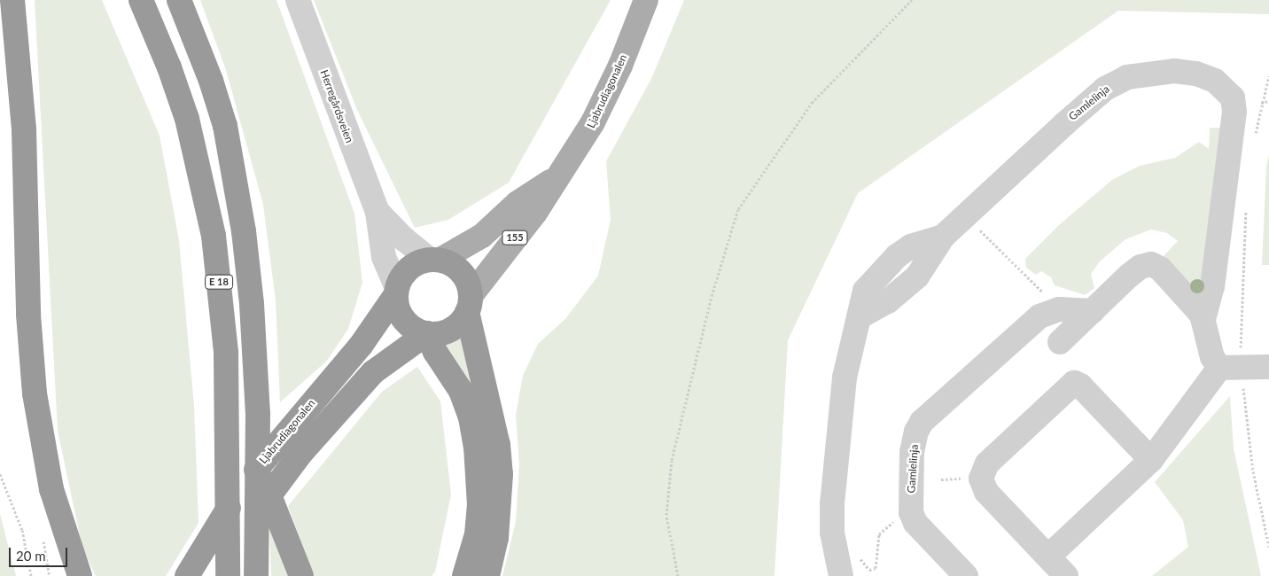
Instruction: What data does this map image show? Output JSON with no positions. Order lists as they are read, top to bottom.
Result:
{
  "streets": {
    "highway": ["Ljabrudiagonalen", "E 18"],
    "main road": ["155"],
    "street": ["Gamlelinja", "Herregårdsveien"]
  },
  "crossings": [
    ["Ljabrudiagonalen", "Herregårdsveien"]
  ],
  "scale_bar": "20 m"
}
